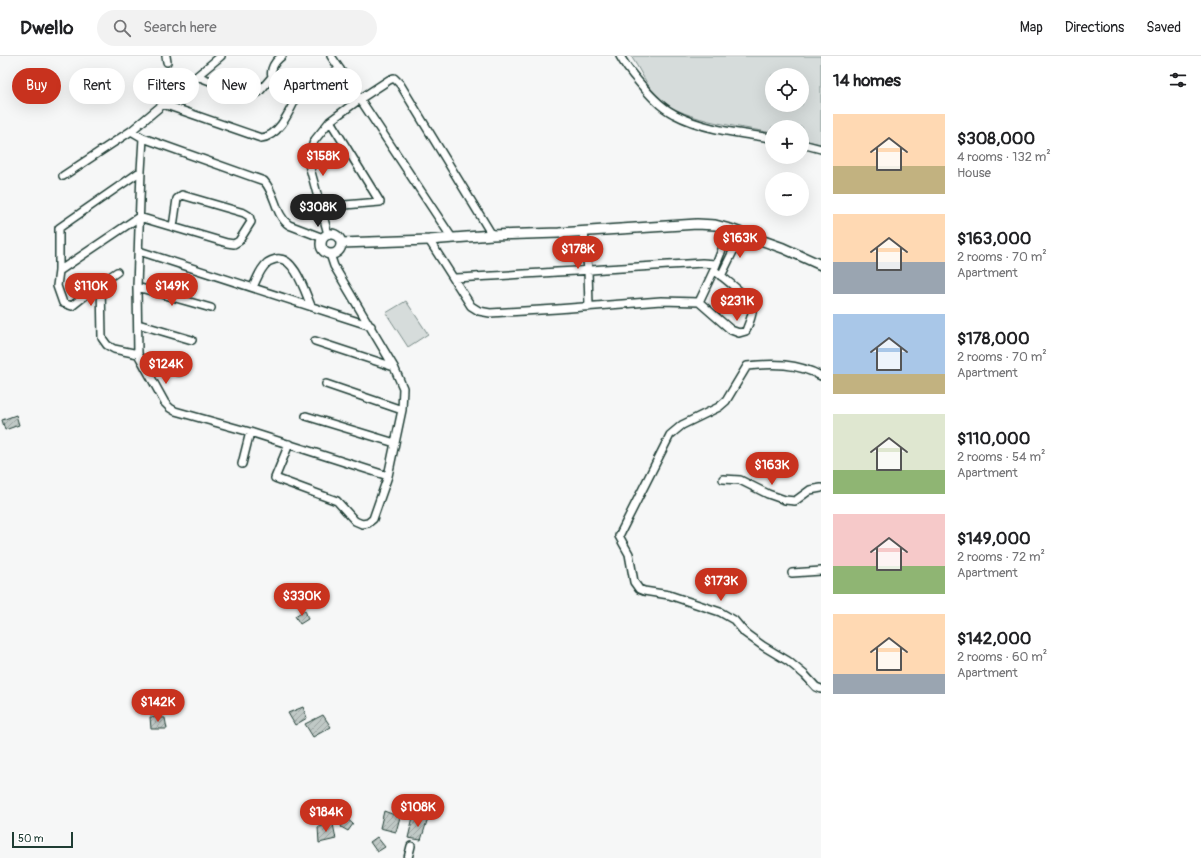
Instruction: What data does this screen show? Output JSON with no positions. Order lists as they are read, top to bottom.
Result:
{
  "scale_bar": "50 m",
  "page": {
    "header": "Dwello",
    "search": "Search here",
    "nav": ["Map", "Directions", "Saved"],
    "heading": "14 homes",
    "map_buttons": ["+", "−"],
    "chip": [
      "Buy",
      "Rent",
      "Filters",
      "New",
      "Apartment"
    ],
    "list": [
      {
        "name": "$308,000",
        "note": "4 rooms · 132 m² · House"
      },
      {
        "name": "$163,000",
        "note": "2 rooms · 70 m² · Apartment"
      },
      {
        "name": "$178,000",
        "note": "2 rooms · 70 m² · Apartment"
      },
      {
        "name": "$110,000",
        "note": "2 rooms · 54 m² · Apartment"
      },
      {
        "name": "$149,000",
        "note": "2 rooms · 72 m² · Apartment"
      },
      {
        "name": "$142,000",
        "note": "2 rooms · 60 m² · Apartment"
      }
    ],
    "price": [
      "$158K",
      "$308K",
      "$163K",
      "$178K",
      "$110K",
      "$149K",
      "$231K",
      "$124K",
      "$163K",
      "$173K",
      "$330K",
      "$142K",
      "$108K",
      "$184K"
    ],
    "scale": "50 m"
  }
}
